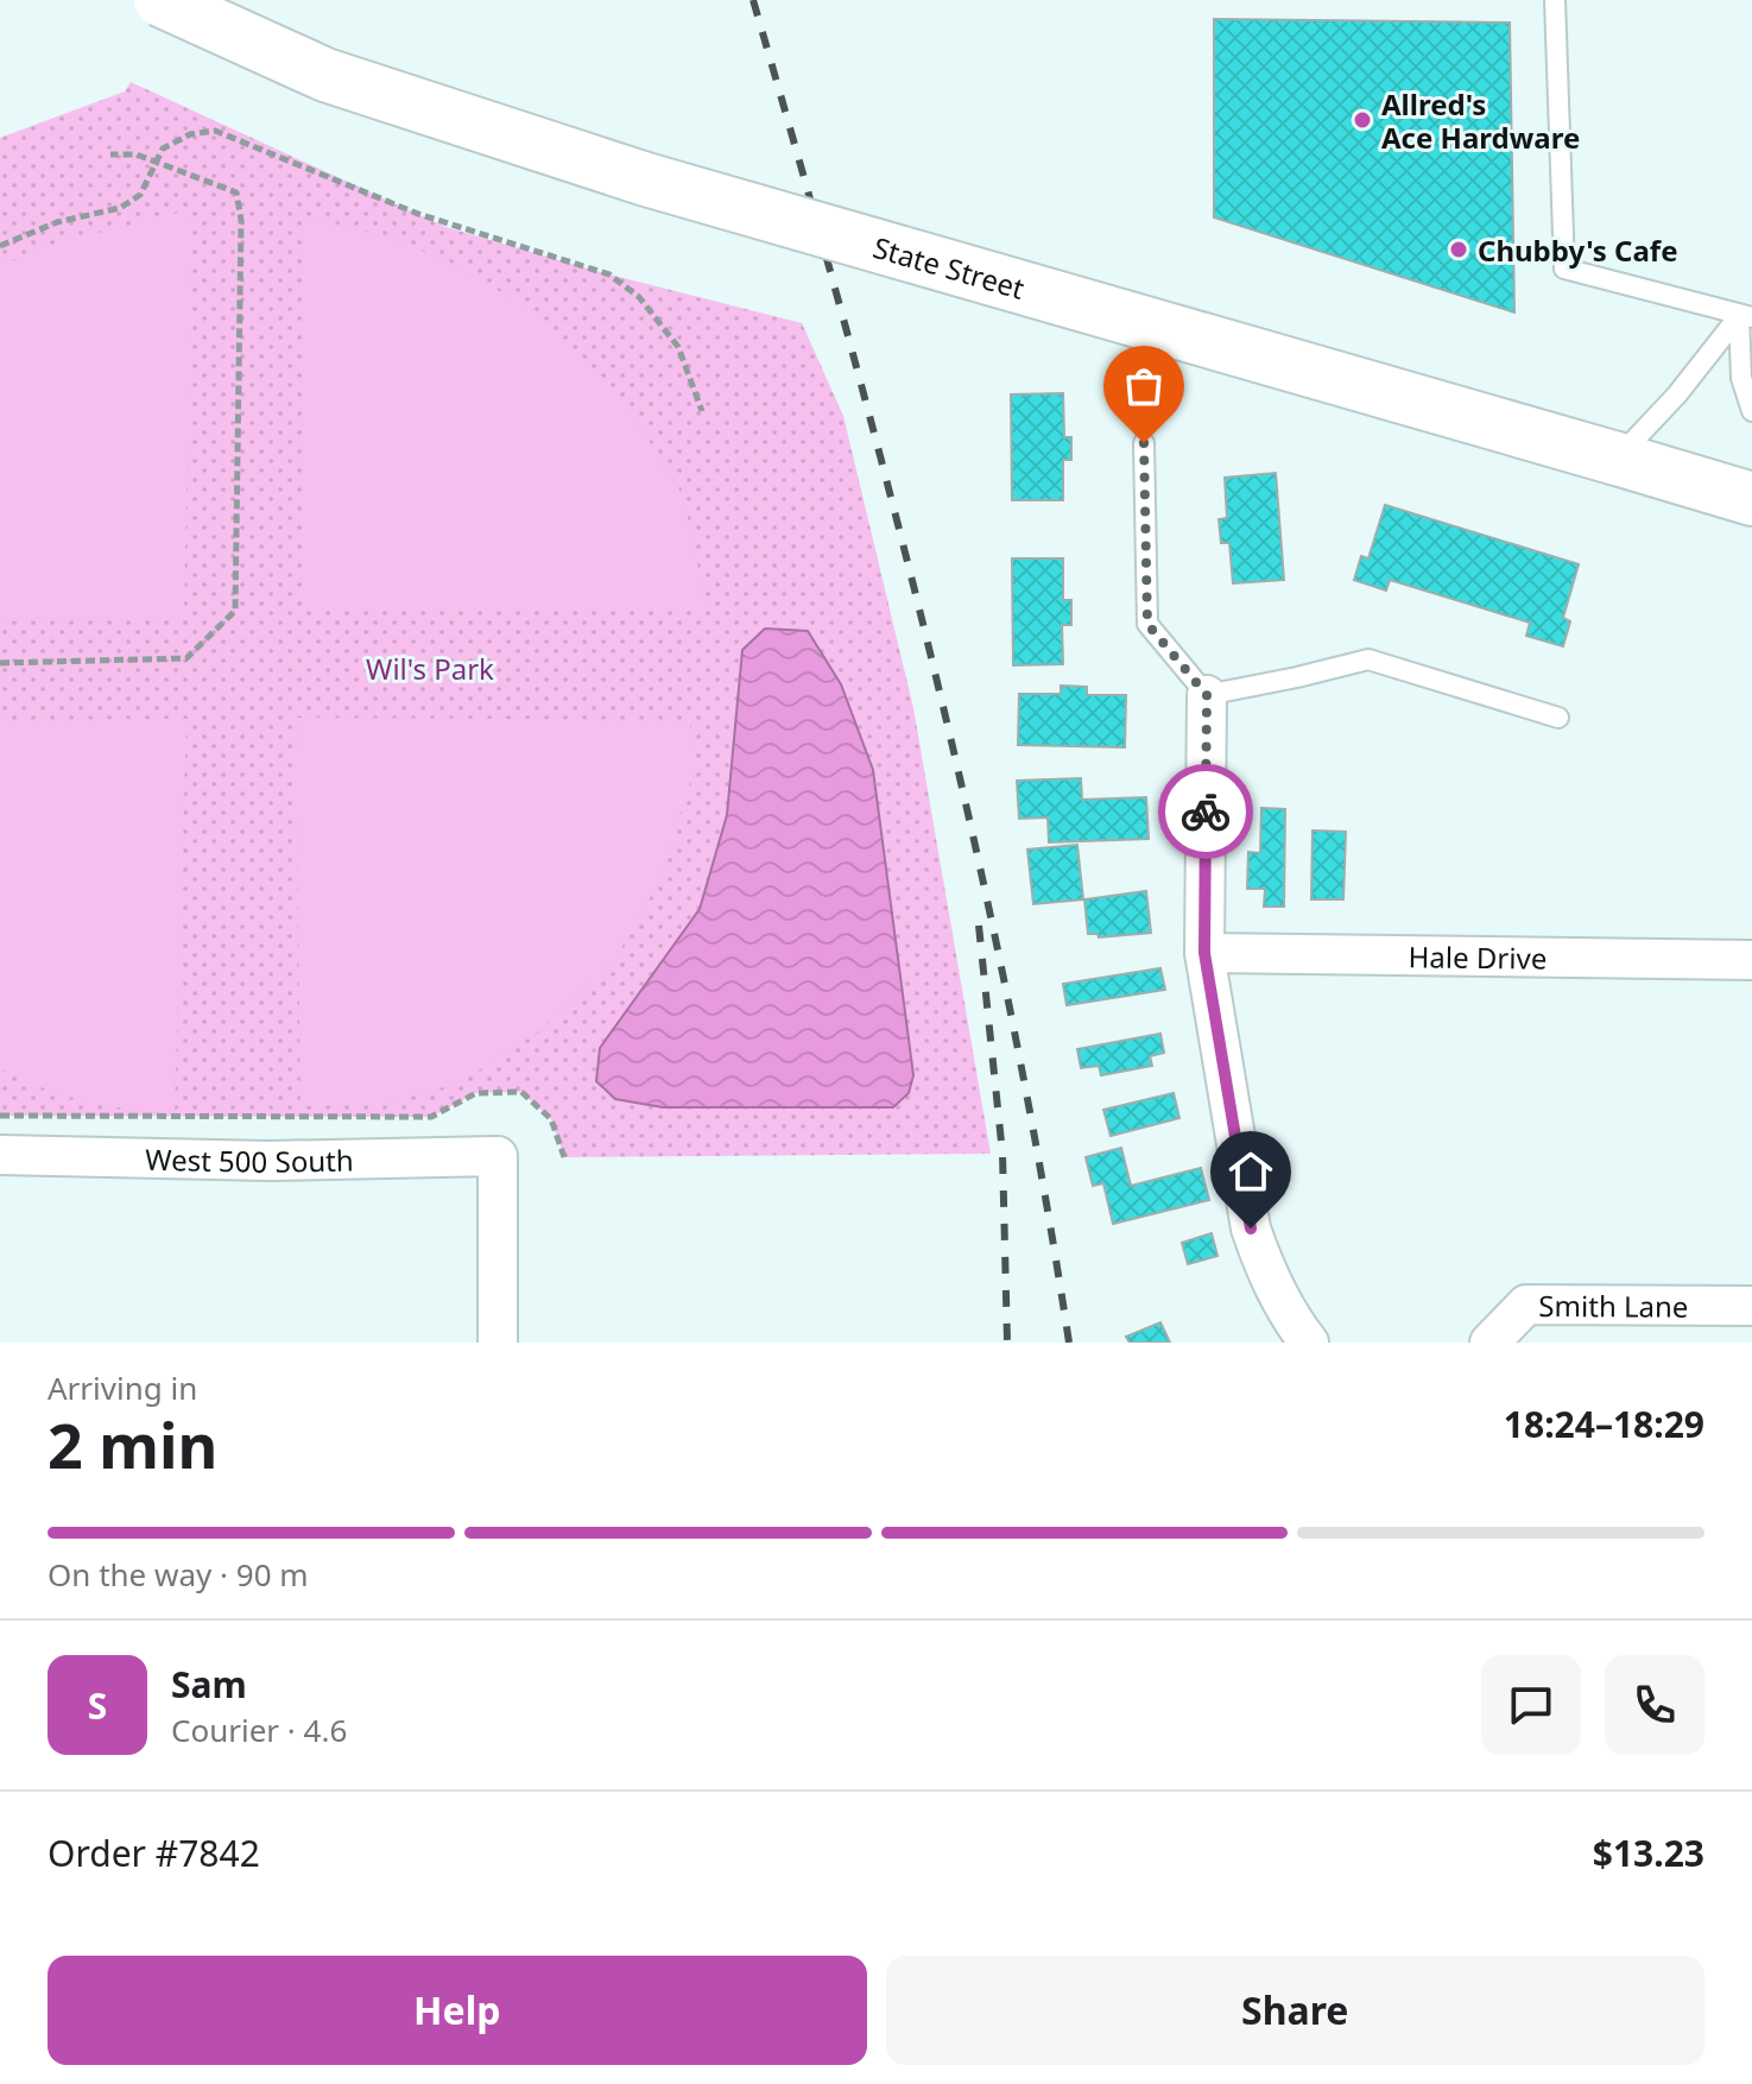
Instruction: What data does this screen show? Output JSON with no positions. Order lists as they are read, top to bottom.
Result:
{
  "streets": {
    "main road": ["State Street"],
    "street": ["Hale Drive", "West 500 South", "Smith Lane"]
  },
  "parks": ["Wil's Park"],
  "places": ["Allred's Ace Hardware", "Chubby's Cafe"],
  "page": {
    "heading": ["2 min", "Arriving in", "18:24–18:29"],
    "panel": [
      "Sam",
      "Courier · 4.6",
      "Order #7842",
      "$13.23"
    ],
    "bar": "On the way · 90 m",
    "round": "S",
    "buttons": ["Help", "Share"]
  }
}
